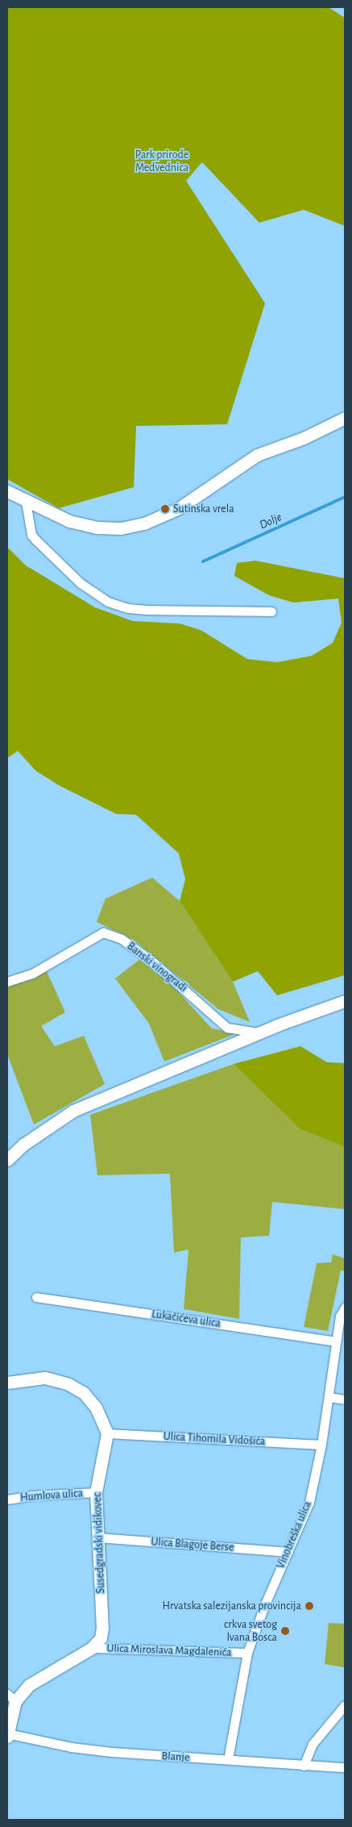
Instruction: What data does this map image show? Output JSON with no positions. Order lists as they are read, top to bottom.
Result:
{
  "streets": {
    "street": [
      "Banski vinogradi",
      "Lukačićeva ulica",
      "Ulica Tihomila Vidošića",
      "Humlova ulica",
      "Vinobreška ulica",
      "Susedgradski vidikovec",
      "Ulica Blagoje Berse",
      "Ulica Miroslava Magdalenića",
      "Blanje"
    ]
  },
  "crossings": [
    ["Lukačićeva ulica", "Vinobreška ulica"],
    ["Ulica Tihomila Vidošića", "Vinobreška ulica"],
    ["Ulica Tihomila Vidošića", "Susedgradski vidikovec"],
    ["Humlova ulica", "Susedgradski vidikovec"],
    ["Vinobreška ulica", "Ulica Blagoje Berse"],
    ["Vinobreška ulica", "Ulica Miroslava Magdalenića"],
    ["Vinobreška ulica", "Blanje"],
    ["Susedgradski vidikovec", "Ulica Blagoje Berse"],
    ["Susedgradski vidikovec", "Ulica Miroslava Magdalenića"],
    ["Susedgradski vidikovec", "Blanje"]
  ],
  "water": ["Dolje"],
  "parks": ["Park prirode Medvednica"],
  "places": ["Sutinska vrela", "Hrvatska salezijanska provincija", "crkva svetog Ivana Bosca"]
}
